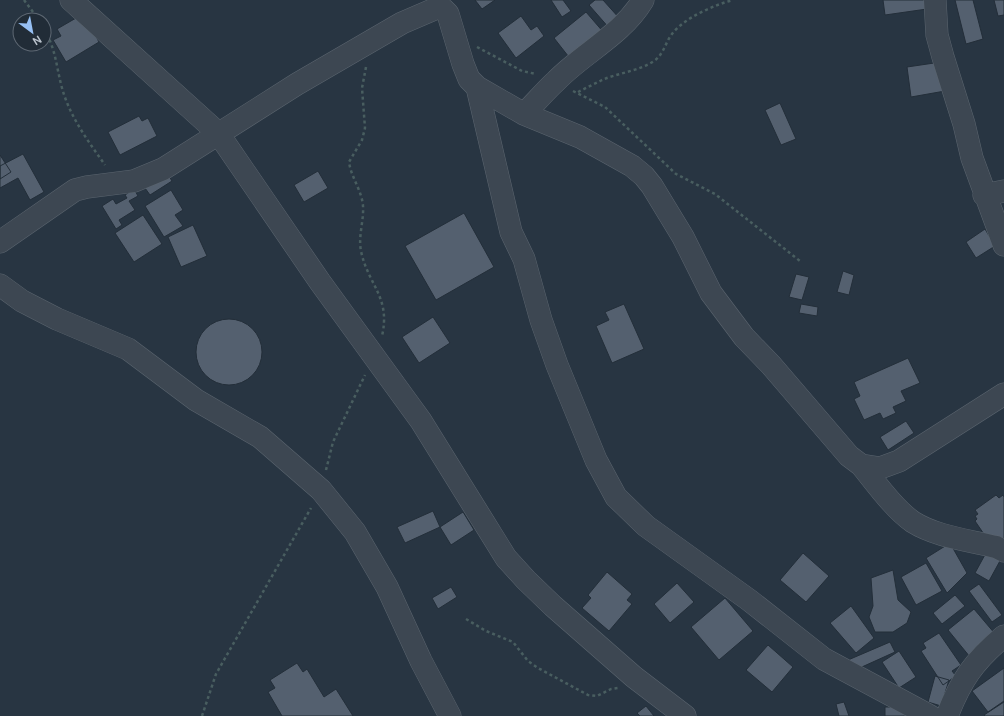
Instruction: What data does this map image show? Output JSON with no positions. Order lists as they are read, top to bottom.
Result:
{
  "north": "bottom right"
}
